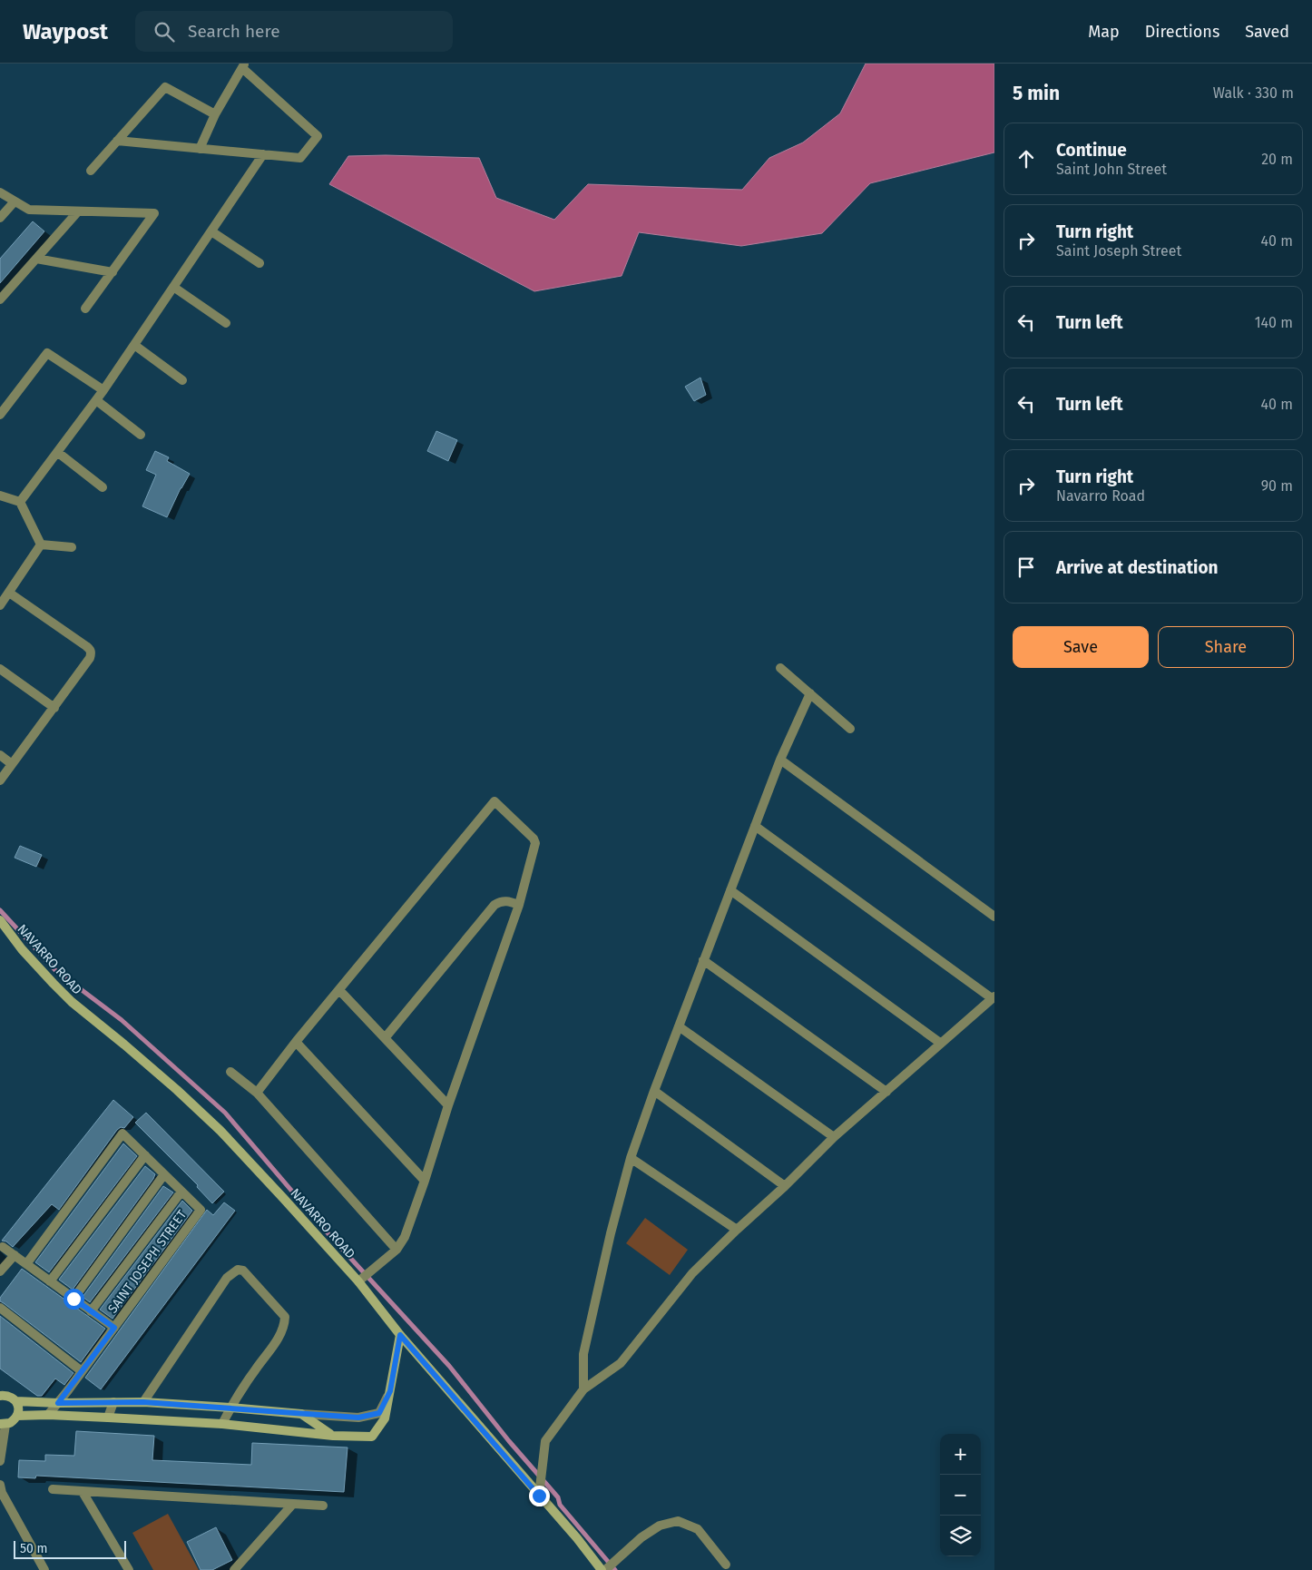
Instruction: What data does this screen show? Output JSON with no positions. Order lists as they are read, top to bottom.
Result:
{
  "streets": {
    "street": ["NAVARRO ROAD", "SAINT JOSEPH STREET"]
  },
  "scale_bar": "50 m",
  "page": {
    "header": "Waypost",
    "search": "Search here",
    "nav": ["Map", "Directions", "Saved"],
    "heading": ["5 min", "Walk · 330 m"],
    "list": [
      ["Continue", "Saint John Street", "20 m"],
      ["Turn right", "Saint Joseph Street", "40 m"],
      ["Turn left", "140 m"],
      ["Turn left", "40 m"],
      ["Turn right", "Navarro Road", "90 m"],
      "Arrive at destination"
    ],
    "buttons": ["Save", "Share"],
    "map_buttons": ["+", "−"],
    "scale": "50 m"
  }
}
